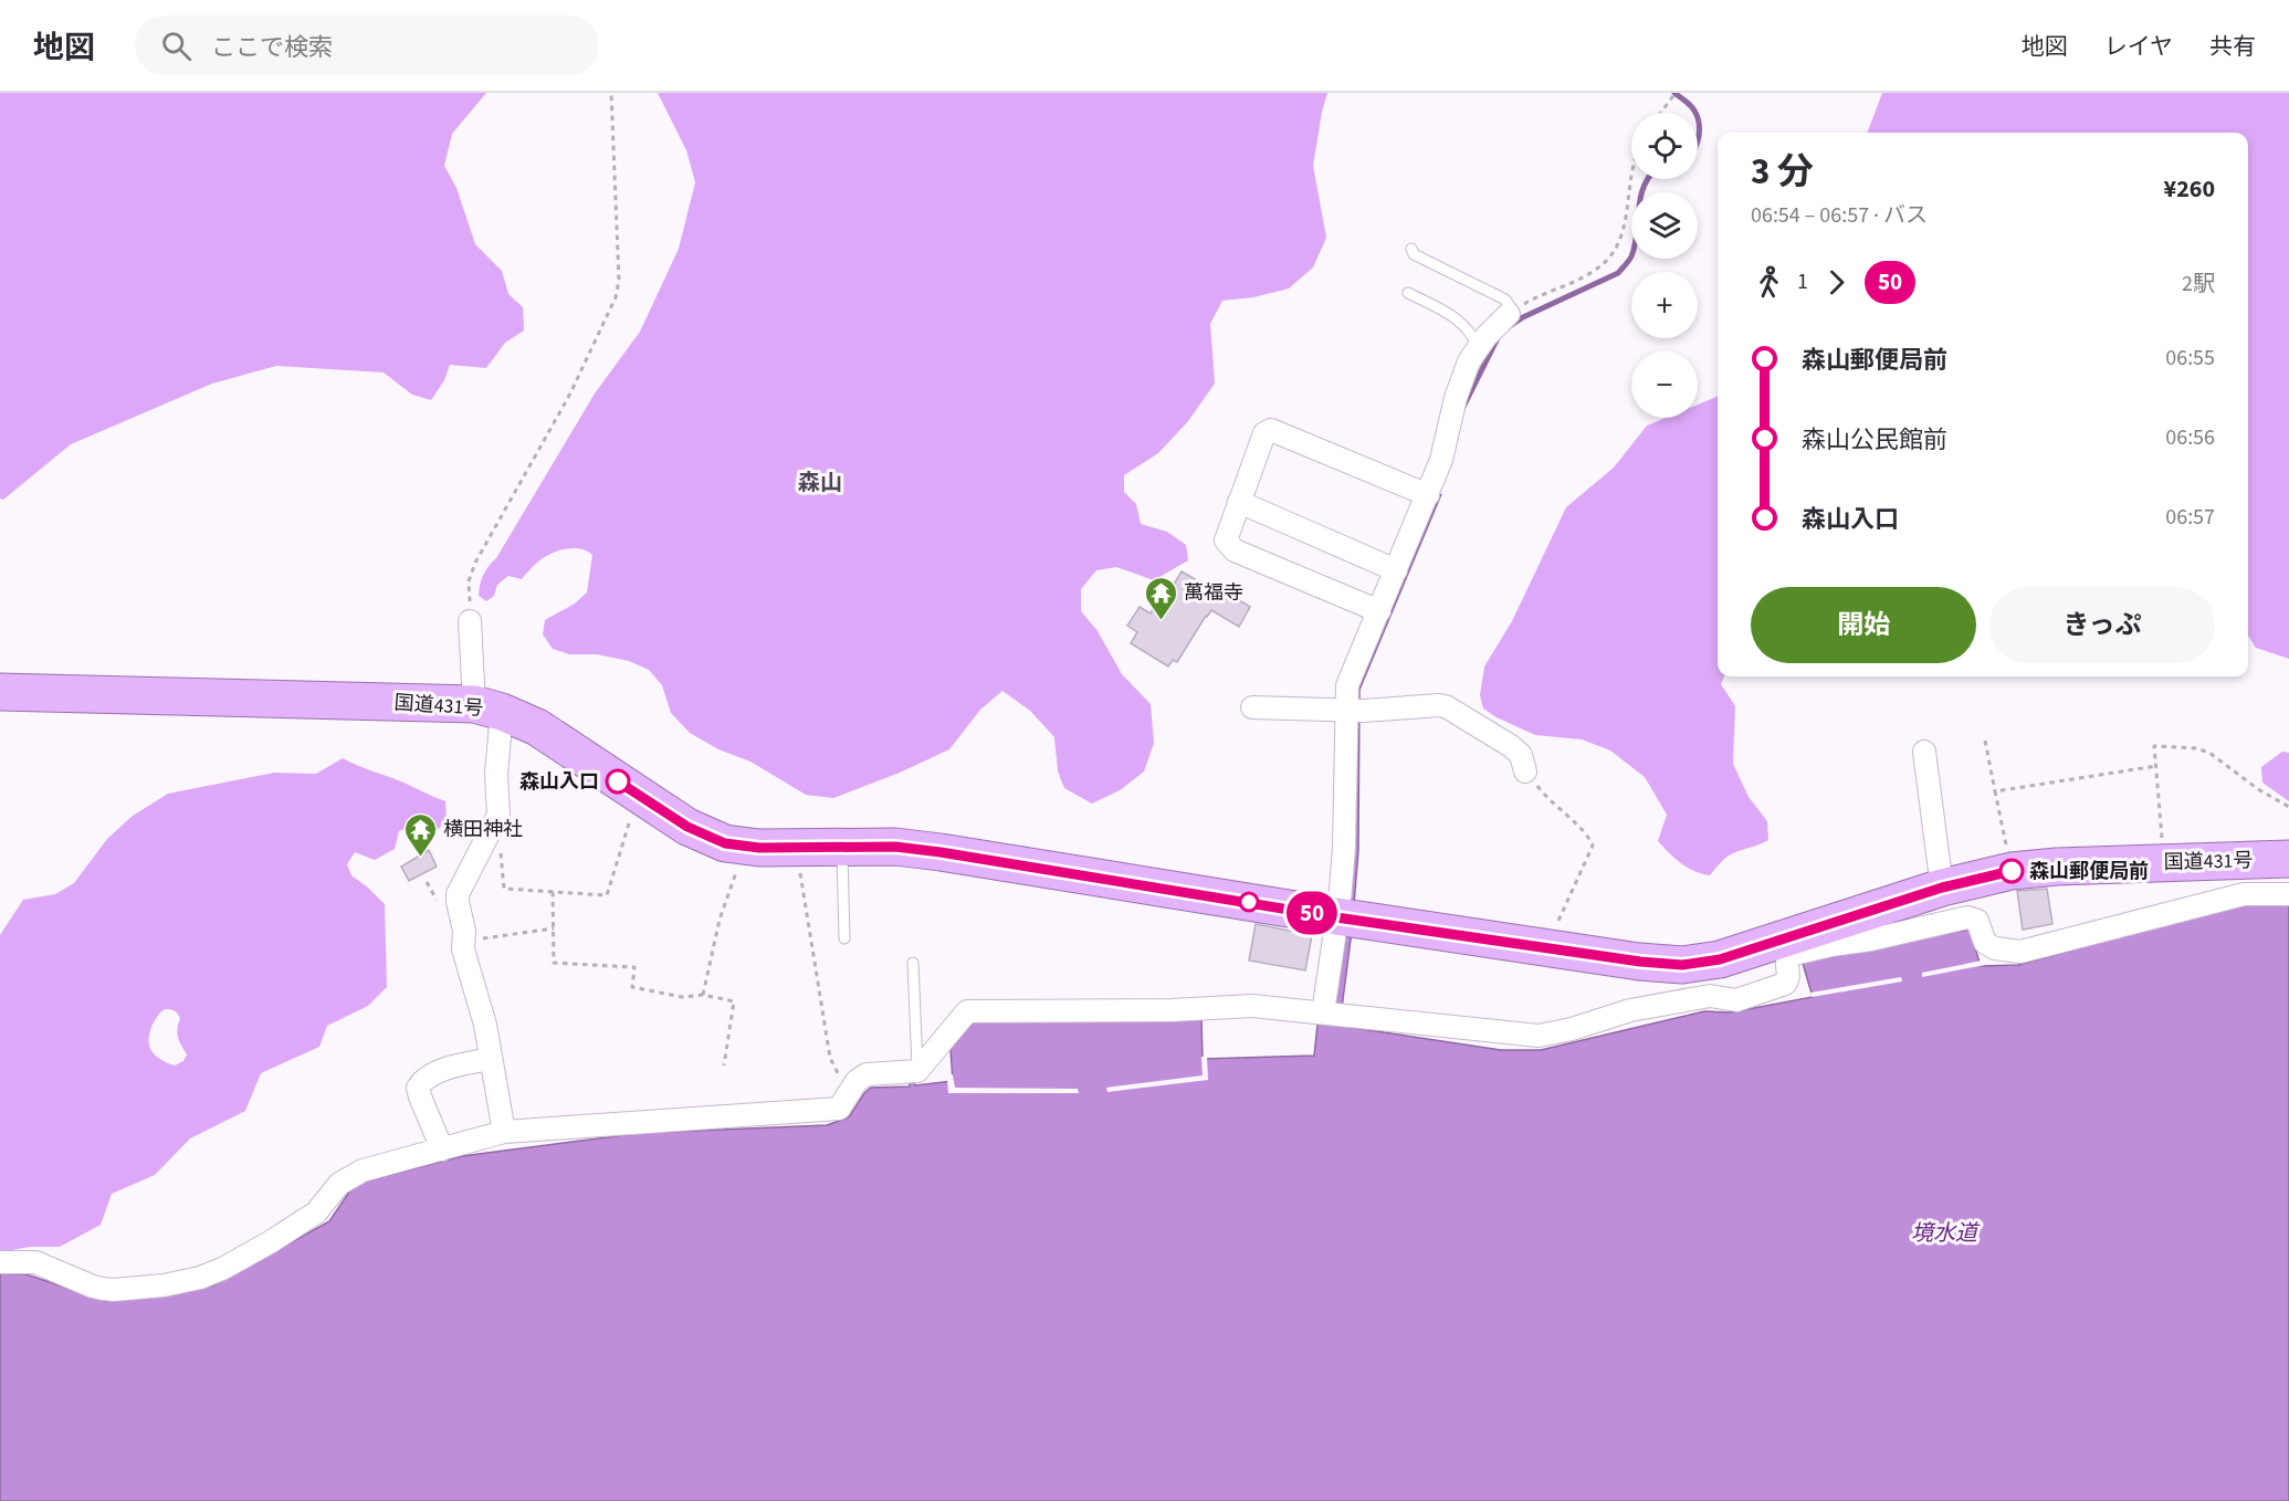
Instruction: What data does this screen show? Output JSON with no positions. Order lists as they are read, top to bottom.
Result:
{
  "streets": {
    "highway": ["国道431号"]
  },
  "districts": ["森山"],
  "water": ["境水道"],
  "places": {
    "temple": ["萬福寺", "横田神社"],
    "other": ["森山入口", "森山郵便局前"]
  },
  "lines": ["bus line 50"],
  "page": {
    "header": "地図",
    "search": "ここで検索",
    "nav": ["地図", "レイヤ", "共有"],
    "on_map": "50",
    "map_buttons": ["+", "−"],
    "heading": ["3 分", "06:54 – 06:57 · バス", "¥260"],
    "legs": ["1", "50", "2駅"],
    "list": [
      {
        "name": "森山郵便局前",
        "value": "06:55"
      },
      {
        "name": "森山公民館前",
        "value": "06:56"
      },
      {
        "name": "森山入口",
        "value": "06:57"
      }
    ],
    "buttons": ["開始", "きっぷ"]
  }
}
